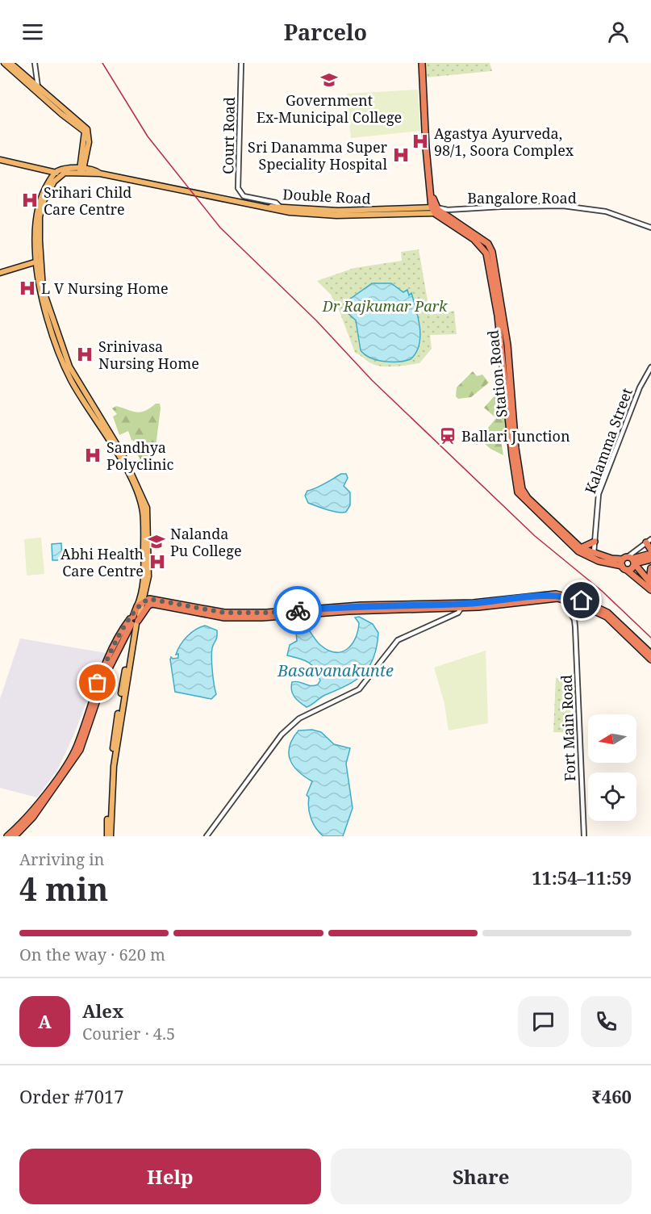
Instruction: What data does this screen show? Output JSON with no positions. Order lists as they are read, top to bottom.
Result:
{
  "streets": {
    "highway": ["Station Road"],
    "main road": ["Double Road"],
    "street": [
      "Court Road",
      "Bangalore Road",
      "Kalamma Street",
      "Fort Main Road"
    ]
  },
  "crossings": [
    ["Court Road", "Double Road"],
    ["Double Road", "Bangalore Road"],
    ["Double Road", "Station Road"],
    ["Bangalore Road", "Station Road"]
  ],
  "water": ["Basavanakunte"],
  "parks": ["Dr Rajkumar Park"],
  "places": {
    "school or university": ["Government Ex-Municipal College", "Nalanda Pu College"],
    "hospital": [
      "Agastya Ayurveda, 98/1, Soora Complex",
      "Sri Danamma Super Speciality Hospital",
      "Srihari Child Care Centre",
      "L V Nursing Home",
      "Srinivasa Nursing Home",
      "Sandhya Polyclinic",
      "Abhi Health Care Centre"
    ],
    "station": ["Ballari Junction"]
  },
  "north": "left",
  "page": {
    "header": "Parcelo",
    "heading": ["4 min", "Arriving in", "11:54–11:59"],
    "panel": [
      "Alex",
      "Courier · 4.5",
      "Order #7017",
      "₹460"
    ],
    "bar": "On the way · 620 m",
    "round": "A",
    "buttons": ["Help", "Share"]
  }
}
